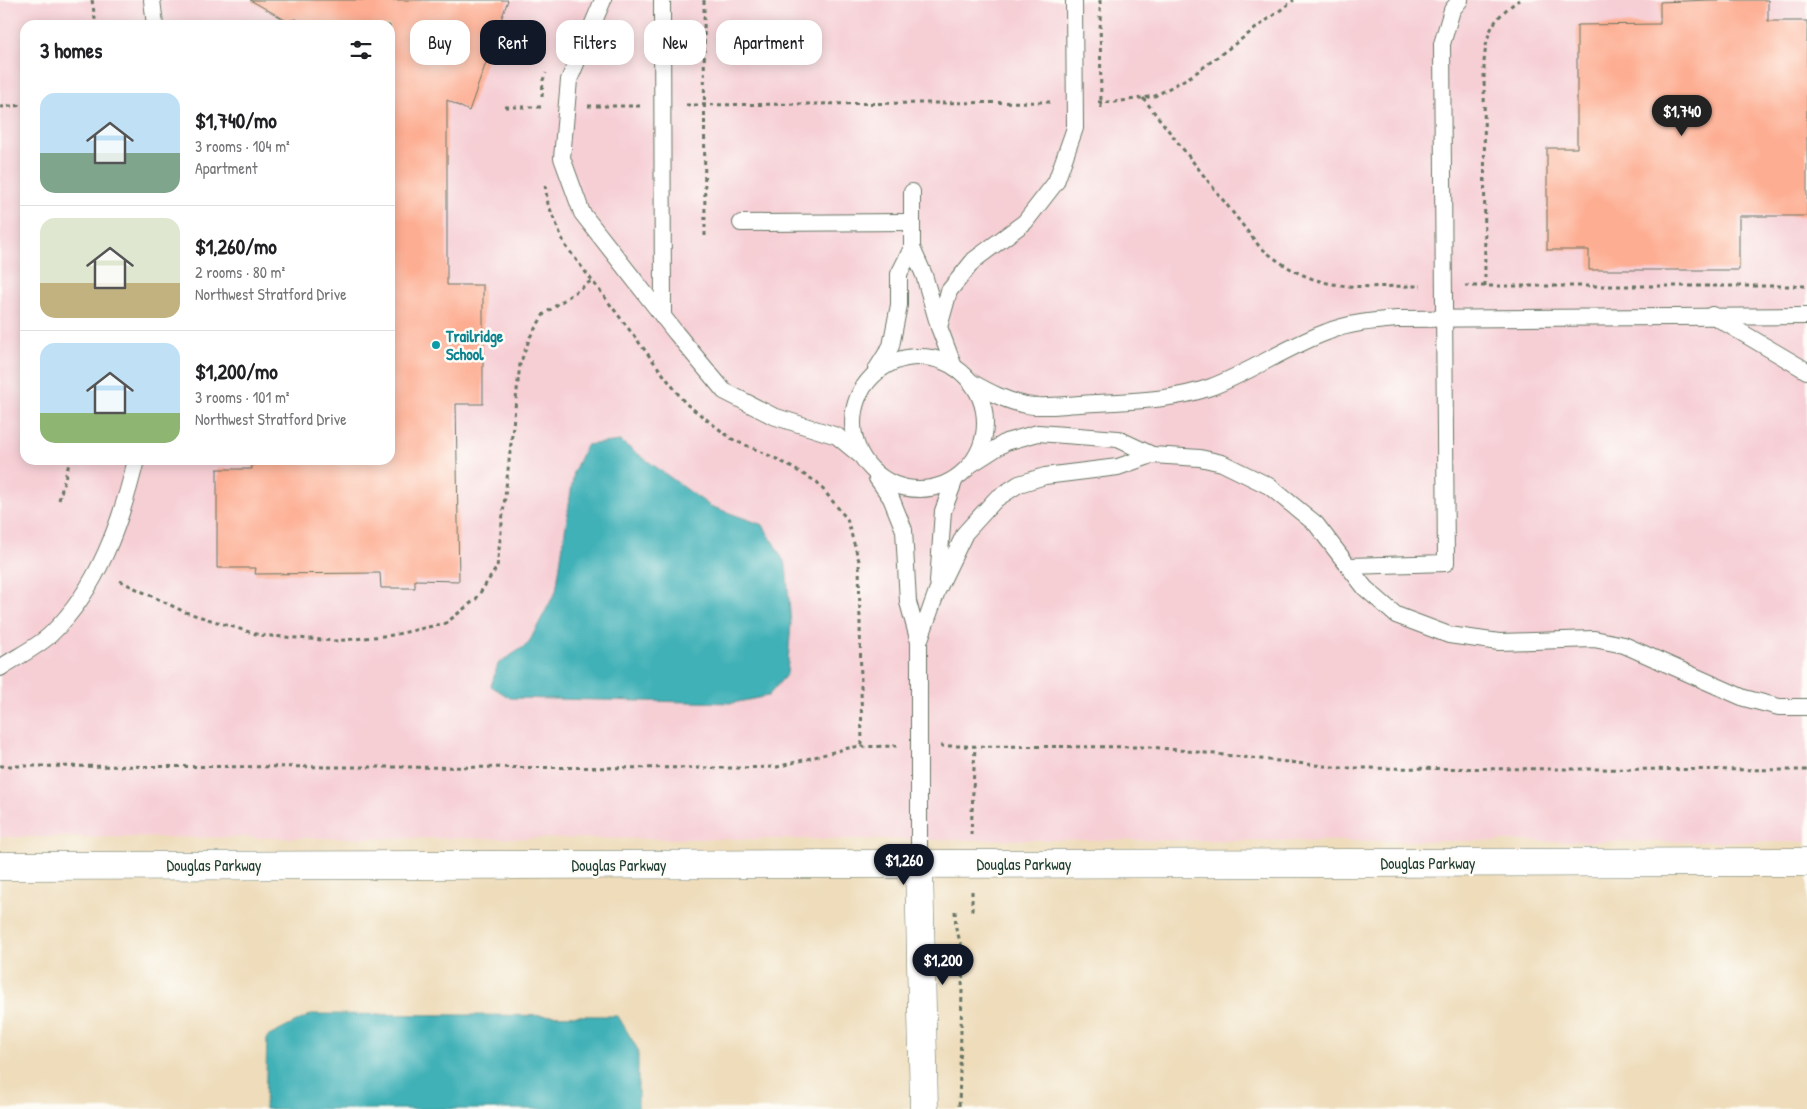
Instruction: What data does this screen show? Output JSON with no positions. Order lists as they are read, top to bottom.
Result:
{
  "streets": {
    "street": ["Douglas Parkway"]
  },
  "places": ["Trailridge School"],
  "page": {
    "chip": [
      "Buy",
      "Rent",
      "Filters",
      "New",
      "Apartment"
    ],
    "heading": "3 homes",
    "list": [
      {
        "name": "$1,740/mo",
        "note": "3 rooms · 104 m² · Apartment"
      },
      {
        "name": "$1,260/mo",
        "note": "2 rooms · 80 m² · Northwest Stratford Drive"
      },
      {
        "name": "$1,200/mo",
        "note": "3 rooms · 101 m² · Northwest Stratford Drive"
      }
    ],
    "price": ["$1,740", "$1,260", "$1,200"]
  }
}
